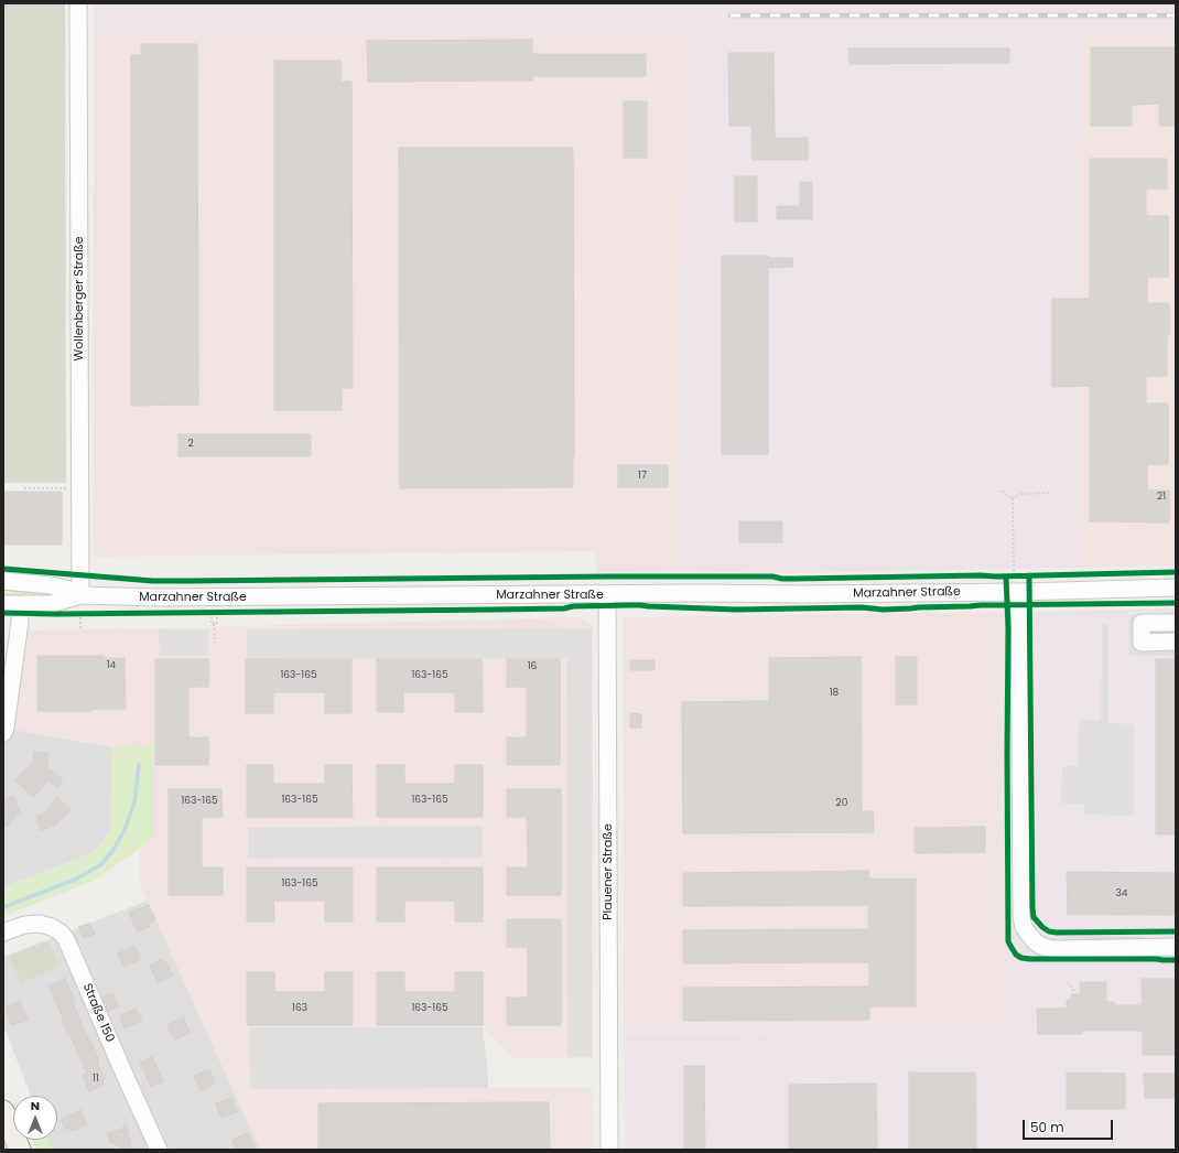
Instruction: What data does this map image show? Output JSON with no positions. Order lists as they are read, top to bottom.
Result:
{
  "streets": {
    "street": [
      "Wollenberger Straße",
      "Marzahner Straße",
      "Plauener Straße",
      "Straße 150"
    ]
  },
  "crossings": [
    ["Wollenberger Straße", "Marzahner Straße"],
    ["Marzahner Straße", "Plauener Straße"]
  ],
  "house_numbers": [
    "2",
    "17",
    "21",
    "14",
    "16",
    "163-165",
    "163-165",
    "18",
    "163-165",
    "163-165",
    "163-165",
    "20",
    "163-165",
    "34",
    "163",
    "163-165",
    "11"
  ],
  "scale_bar": "50 m",
  "north": "top"
}
